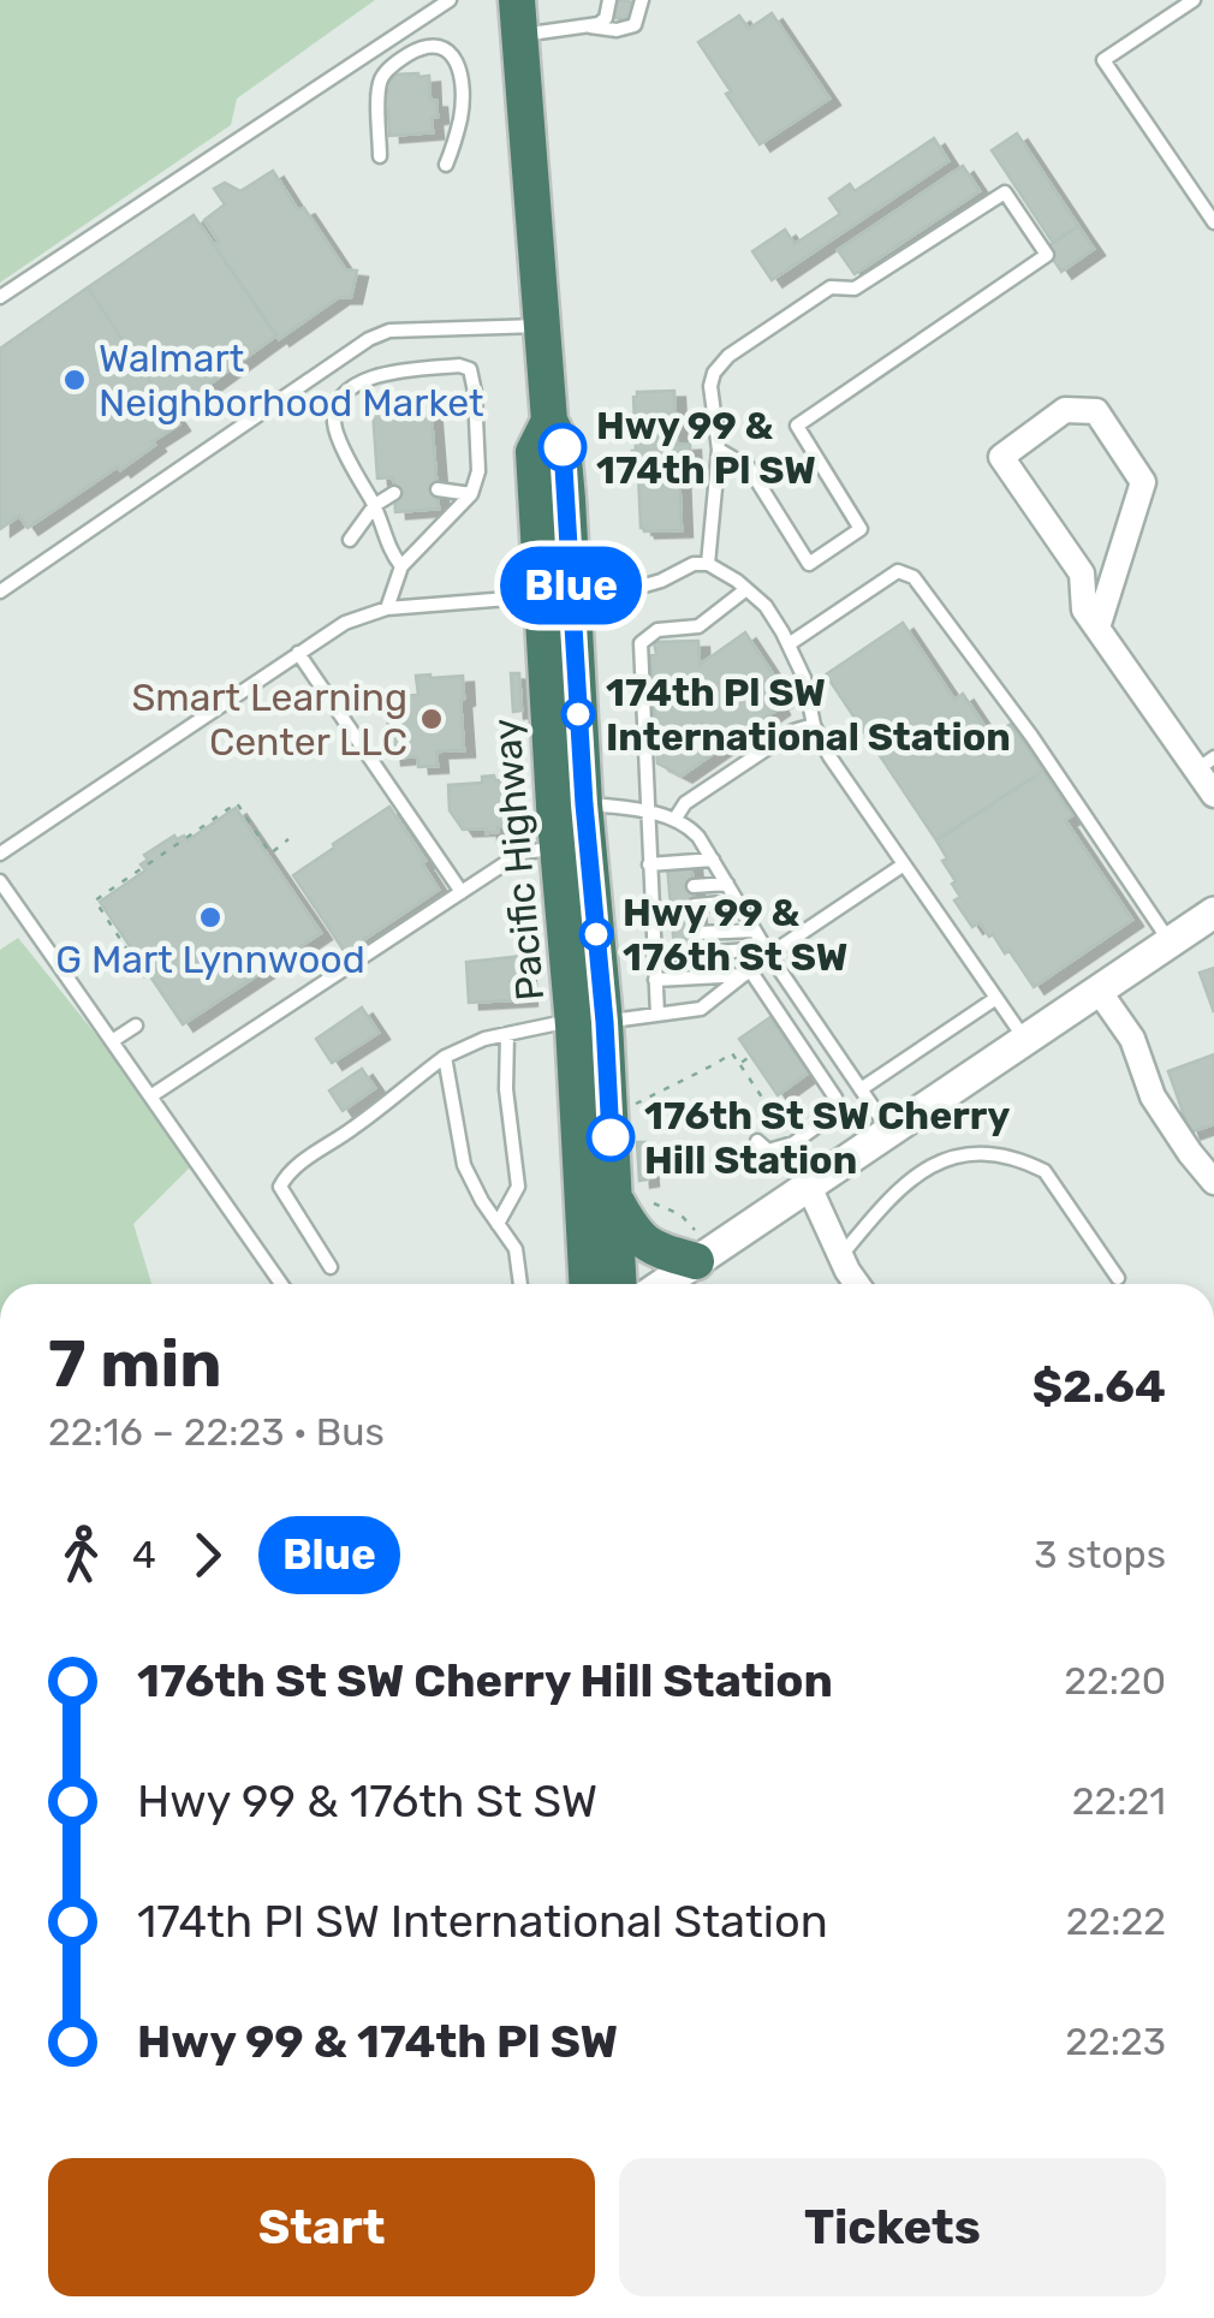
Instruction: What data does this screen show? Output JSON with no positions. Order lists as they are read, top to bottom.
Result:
{
  "streets": {
    "highway": ["Pacific Highway"]
  },
  "places": [
    "Walmart Neighborhood Market",
    "Hwy 99 & 174th Pl SW",
    "174th Pl SW International Station",
    "Smart Learning Center LLC",
    "G Mart Lynnwood",
    "Hwy 99 & 176th St SW",
    "176th St SW Cherry Hill Station"
  ],
  "lines": ["bus line Blue"],
  "page": {
    "on_map": "Blue",
    "heading": ["7 min", "22:16 – 22:23 · Bus", "$2.64"],
    "legs": ["4", "Blue", "3 stops"],
    "list": [
      {
        "name": "176th St SW Cherry Hill Station",
        "value": "22:20"
      },
      {
        "name": "Hwy 99 & 176th St SW",
        "value": "22:21"
      },
      {
        "name": "174th Pl SW International Station",
        "value": "22:22"
      },
      {
        "name": "Hwy 99 & 174th Pl SW",
        "value": "22:23"
      }
    ],
    "buttons": ["Start", "Tickets"]
  }
}
